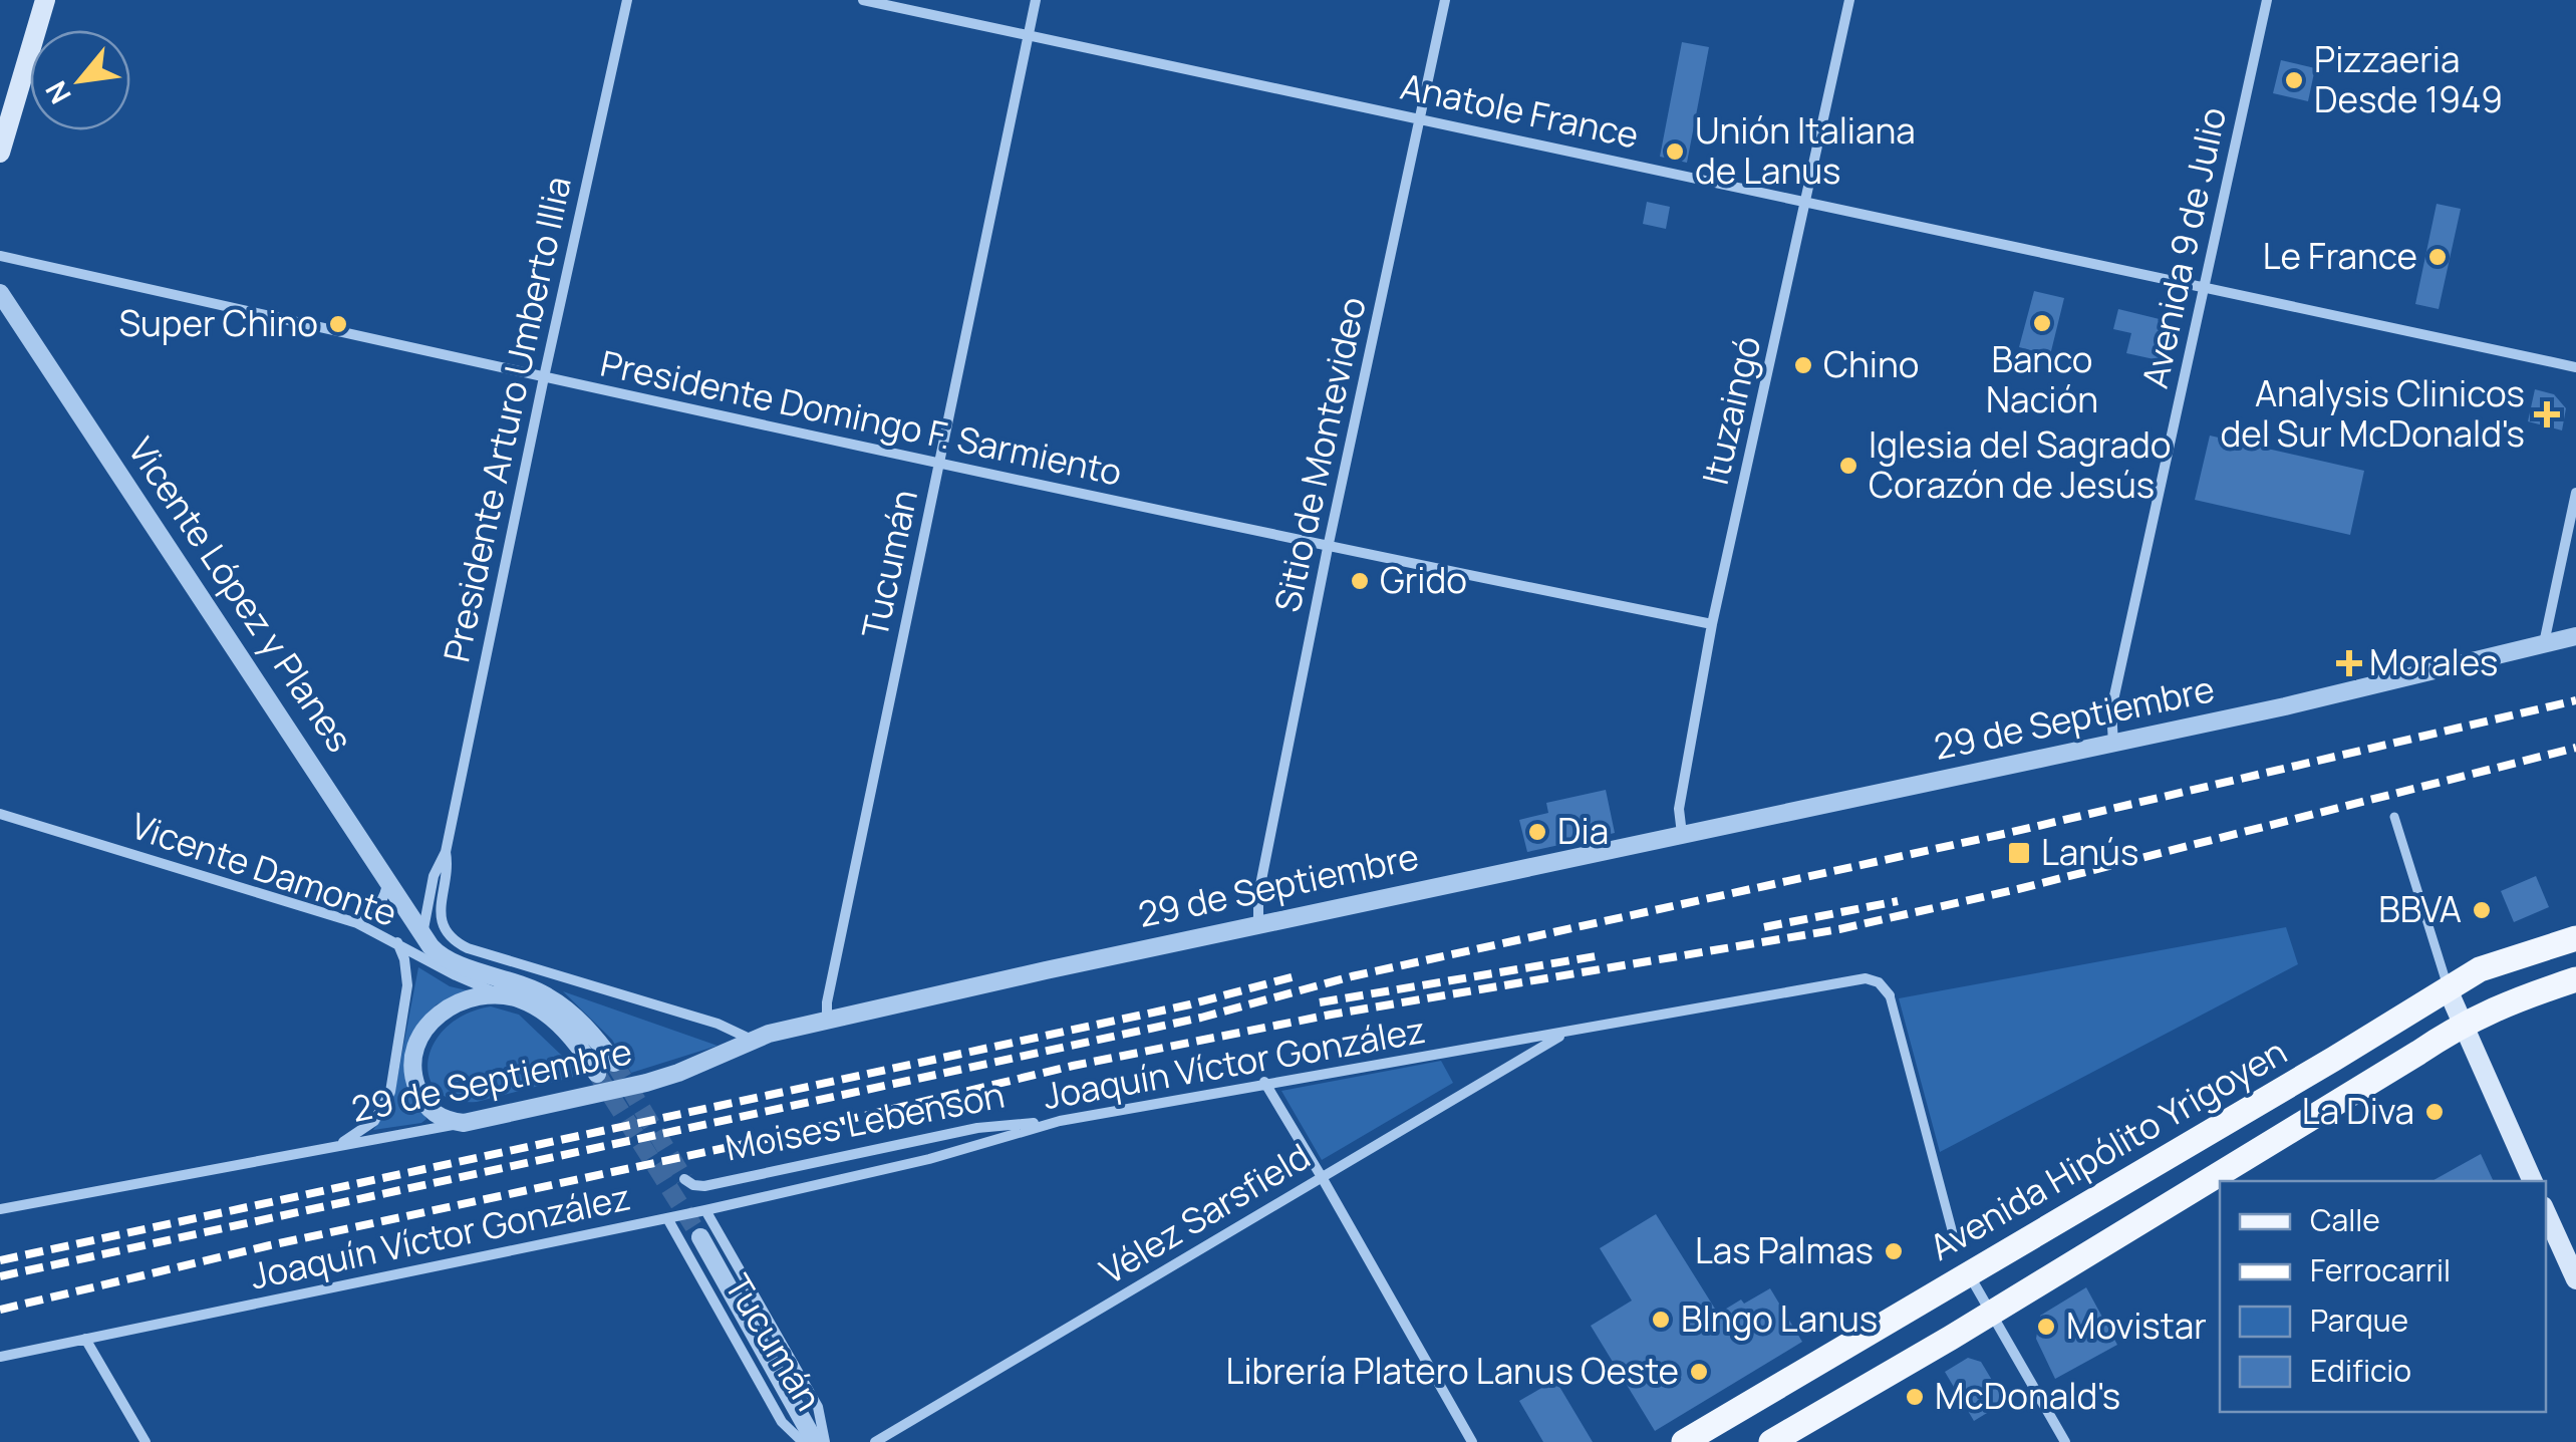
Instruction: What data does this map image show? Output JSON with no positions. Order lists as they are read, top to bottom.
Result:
{
  "streets": {
    "main road": ["Avenida Hipólito Yrigoyen"],
    "street": [
      "Anatole France",
      "Avenida 9 de Julio",
      "Ituzaingó",
      "Presidente Domingo F. Sarmiento",
      "Presidente Arturo Umberto Illia",
      "Sitio de Montevideo",
      "Tucumán",
      "Vicente López y Planes",
      "29 de Septiembre",
      "Vicente Damonte",
      "Joaquín Víctor González",
      "Moises Lebenson",
      "Vélez Sarsfield"
    ]
  },
  "crossings": [
    ["Anatole France", "Avenida 9 de Julio"],
    ["Anatole France", "Ituzaingó"],
    ["Anatole France", "Sitio de Montevideo"],
    ["Anatole France", "Tucumán"],
    ["Avenida 9 de Julio", "29 de Septiembre"],
    ["Ituzaingó", "Presidente Domingo F. Sarmiento"],
    ["Ituzaingó", "29 de Septiembre"],
    ["Presidente Domingo F. Sarmiento", "Presidente Arturo Umberto Illia"],
    ["Presidente Domingo F. Sarmiento", "Sitio de Montevideo"],
    ["Presidente Domingo F. Sarmiento", "Tucumán"],
    ["Presidente Arturo Umberto Illia", "Vicente López y Planes"],
    ["Presidente Arturo Umberto Illia", "29 de Septiembre"],
    ["Sitio de Montevideo", "29 de Septiembre"],
    ["Tucumán", "29 de Septiembre"],
    ["Tucumán", "Joaquín Víctor González"],
    ["Joaquín Víctor González", "Moises Lebenson"],
    ["Joaquín Víctor González", "Vélez Sarsfield"]
  ],
  "places": {
    "other": [
      "Pizzaeria Desde 1949",
      "Unión Italiana de Lanus",
      "Le France",
      "Banco Nación",
      "Super Chino",
      "Chino",
      "Iglesia del Sagrado Corazón de Jesús",
      "Grido",
      "Dia",
      "BBVA",
      "La Diva",
      "Las Palmas",
      "BIngo Lanus",
      "Movistar",
      "Librería Platero Lanus Oeste",
      "McDonald's"
    ],
    "health": ["Analysis Clinicos del Sur McDonald's", "Morales"],
    "transit": ["Lanús"]
  },
  "legend": [
    "Calle",
    "Ferrocarril",
    "Parque",
    "Edificio"
  ],
  "north": "bottom left"
}
